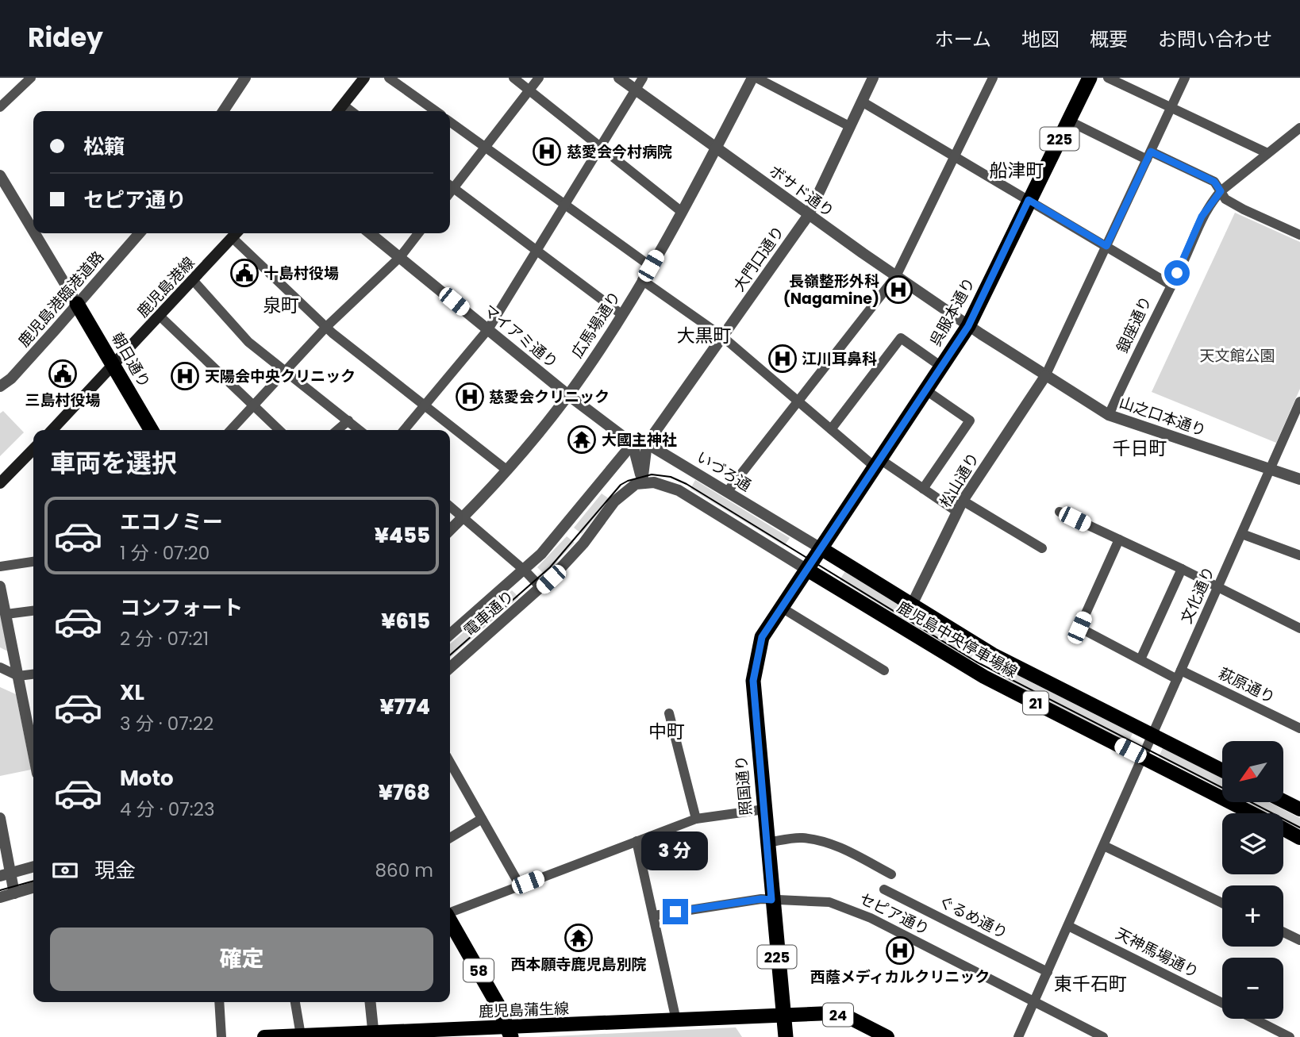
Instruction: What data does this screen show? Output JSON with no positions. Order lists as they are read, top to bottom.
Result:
{
  "streets": {
    "highway": [
      "225",
      "呉服本通り",
      "朝日通り",
      "照国通り",
      "58"
    ],
    "main road": [
      "鹿児島港線",
      "鹿児島中央停車場線",
      "21",
      "鹿児島蒲生線",
      "24"
    ],
    "street": [
      "ボサド通り",
      "大門口通り",
      "鹿児島港臨港道路",
      "広馬場通り",
      "銀座通り",
      "マイアミ通り",
      "山之口本通り",
      "いづろ通",
      "松山通り",
      "文化通り",
      "電車通り",
      "萩原通り",
      "セピア通り",
      "ぐるめ通り",
      "天神馬場通り"
    ]
  },
  "crossings": [
    ["ボサド通り", "大門口通り"],
    ["ボサド通り", "呉服本通り"],
    ["ボサド通り", "広馬場通り"],
    ["ボサド通り", "山之口本通り"],
    ["大門口通り", "いづろ通"],
    ["鹿児島港線", "朝日通り"],
    ["鹿児島港臨港道路", "朝日通り"],
    ["呉服本通り", "山之口本通り"],
    ["呉服本通り", "いづろ通"],
    ["呉服本通り", "鹿児島中央停車場線"],
    ["呉服本通り", "照国通り"],
    ["広馬場通り", "マイアミ通り"],
    ["銀座通り", "山之口本通り"],
    ["マイアミ通り", "電車通り"],
    ["山之口本通り", "松山通り"],
    ["山之口本通り", "文化通り"],
    ["いづろ通", "鹿児島中央停車場線"],
    ["いづろ通", "照国通り"],
    ["松山通り", "鹿児島中央停車場線"],
    ["文化通り", "鹿児島中央停車場線"],
    ["文化通り", "萩原通り"],
    ["文化通り", "セピア通り"],
    ["文化通り", "ぐるめ通り"],
    ["文化通り", "天神馬場通り"],
    ["鹿児島中央停車場線", "照国通り"],
    ["照国通り", "セピア通り"],
    ["照国通り", "鹿児島蒲生線"],
    ["照国通り", "24"],
    ["58", "鹿児島蒲生線"],
    ["鹿児島蒲生線", "24"]
  ],
  "districts": [
    "船津町",
    "泉町",
    "大黒町",
    "千日町",
    "中町",
    "東千石町"
  ],
  "parks": ["天文館公園"],
  "places": {
    "hospital": [
      "慈愛会今村病院",
      "長嶺整形外科 (Nagamine)",
      "江川耳鼻科",
      "天陽会中央クリニック",
      "慈愛会クリニック",
      "西蔭メディカルクリニック"
    ],
    "public building": ["十島村役場", "三島村役場"],
    "temple": ["大國主神社", "西本願寺鹿児島別院"]
  },
  "north": "bottom left",
  "page": {
    "header": "Ridey",
    "nav": [
      "ホーム",
      "地図",
      "概要",
      "お問い合わせ"
    ],
    "banner": ["松籟", "セピア通り"],
    "heading": "車両を選択",
    "list": [
      {
        "name": "エコノミー",
        "note": "1 分 · 07:20",
        "value": "¥455"
      },
      {
        "name": "コンフォート",
        "note": "2 分 · 07:21",
        "value": "¥615"
      },
      {
        "name": "XL",
        "note": "3 分 · 07:22",
        "value": "¥774"
      },
      {
        "name": "Moto",
        "note": "4 分 · 07:23",
        "value": "¥768"
      }
    ],
    "map_buttons": ["+", "−"],
    "bubble": "3 分",
    "pay": ["現金", "860 m"],
    "buttons": "確定"
  }
}
